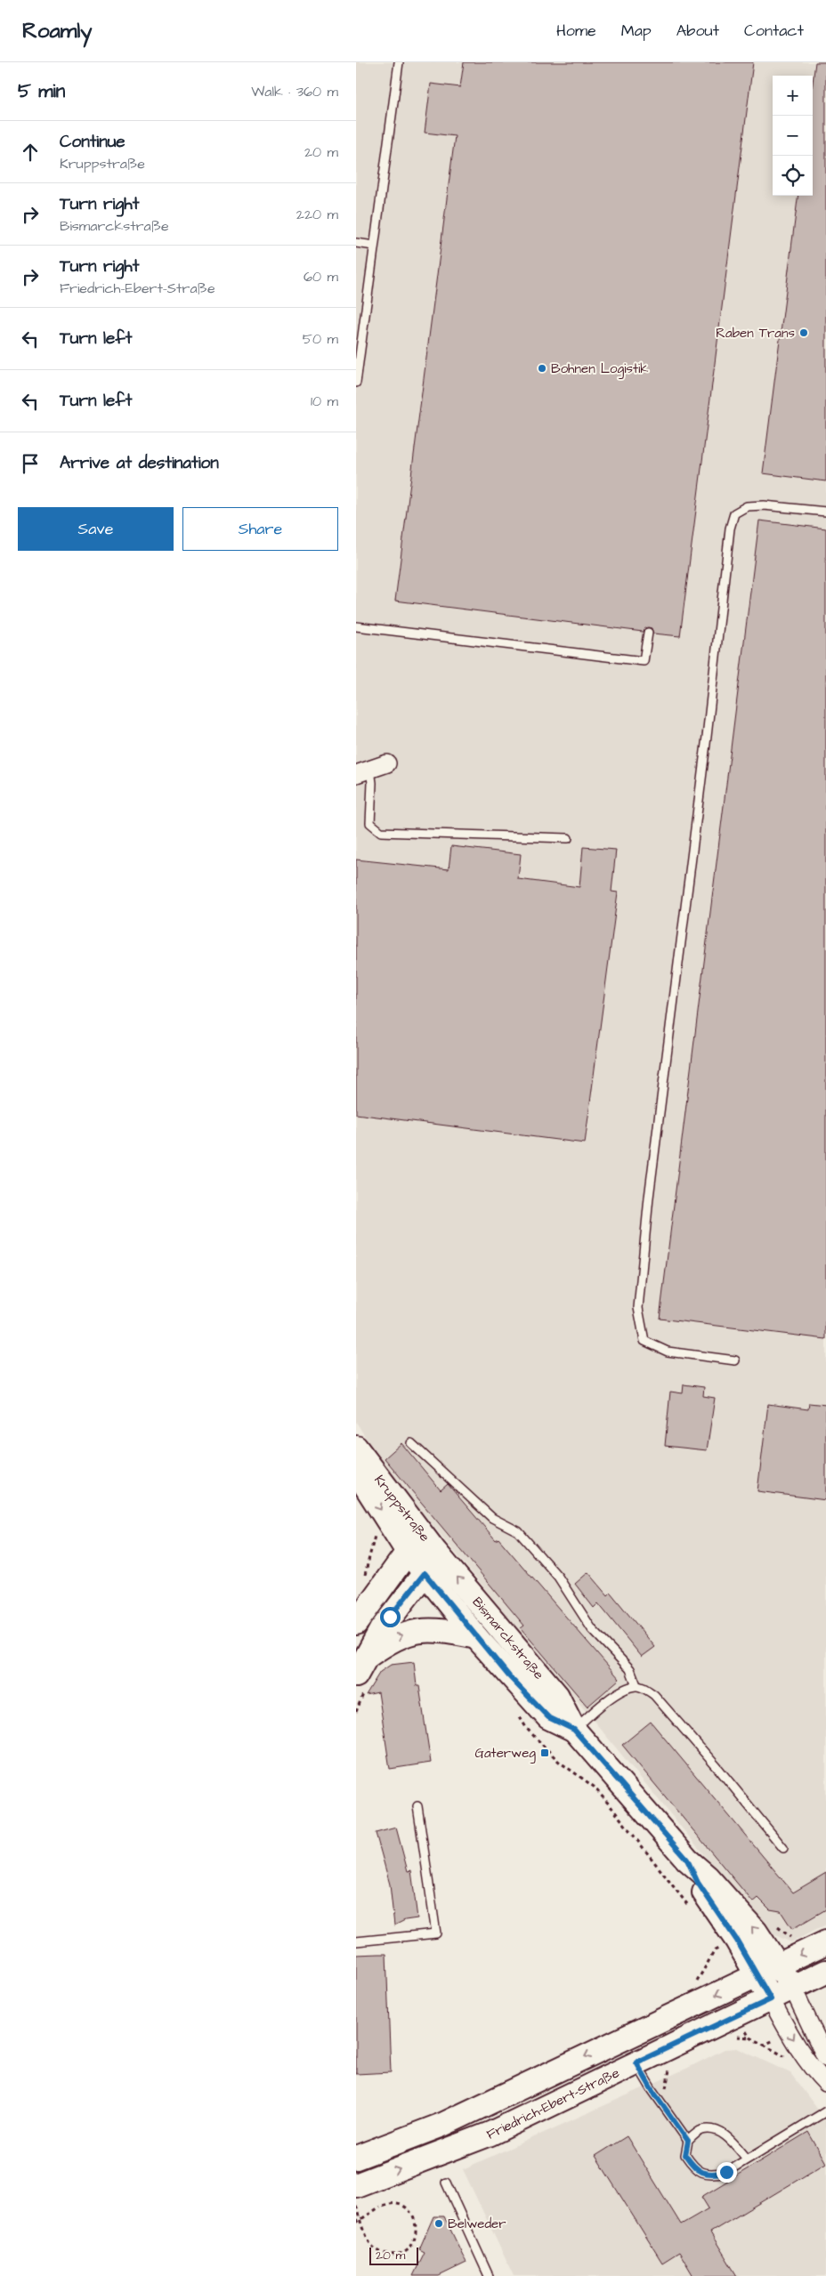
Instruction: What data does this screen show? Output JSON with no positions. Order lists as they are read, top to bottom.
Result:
{
  "streets": {
    "street": ["Kruppstraße", "Bismarckstraße", "Friedrich-Ebert-Straße"]
  },
  "crossings": [
    ["Kruppstraße", "Bismarckstraße"],
    ["Bismarckstraße", "Friedrich-Ebert-Straße"]
  ],
  "places": {
    "other": ["Raben Trans", "Bohnen Logistik", "Belweder"],
    "transit": ["Gaterweg"]
  },
  "scale_bar": "20 m",
  "page": {
    "header": "Roamly",
    "nav": [
      "Home",
      "Map",
      "About",
      "Contact"
    ],
    "heading": ["5 min", "Walk · 360 m"],
    "map_buttons": ["+", "−"],
    "list": [
      ["Continue", "Kruppstraße", "20 m"],
      ["Turn right", "Bismarckstraße", "220 m"],
      ["Turn right", "Friedrich-Ebert-Straße", "60 m"],
      ["Turn left", "50 m"],
      ["Turn left", "10 m"],
      "Arrive at destination"
    ],
    "buttons": ["Save", "Share"],
    "scale": "20 m"
  }
}
